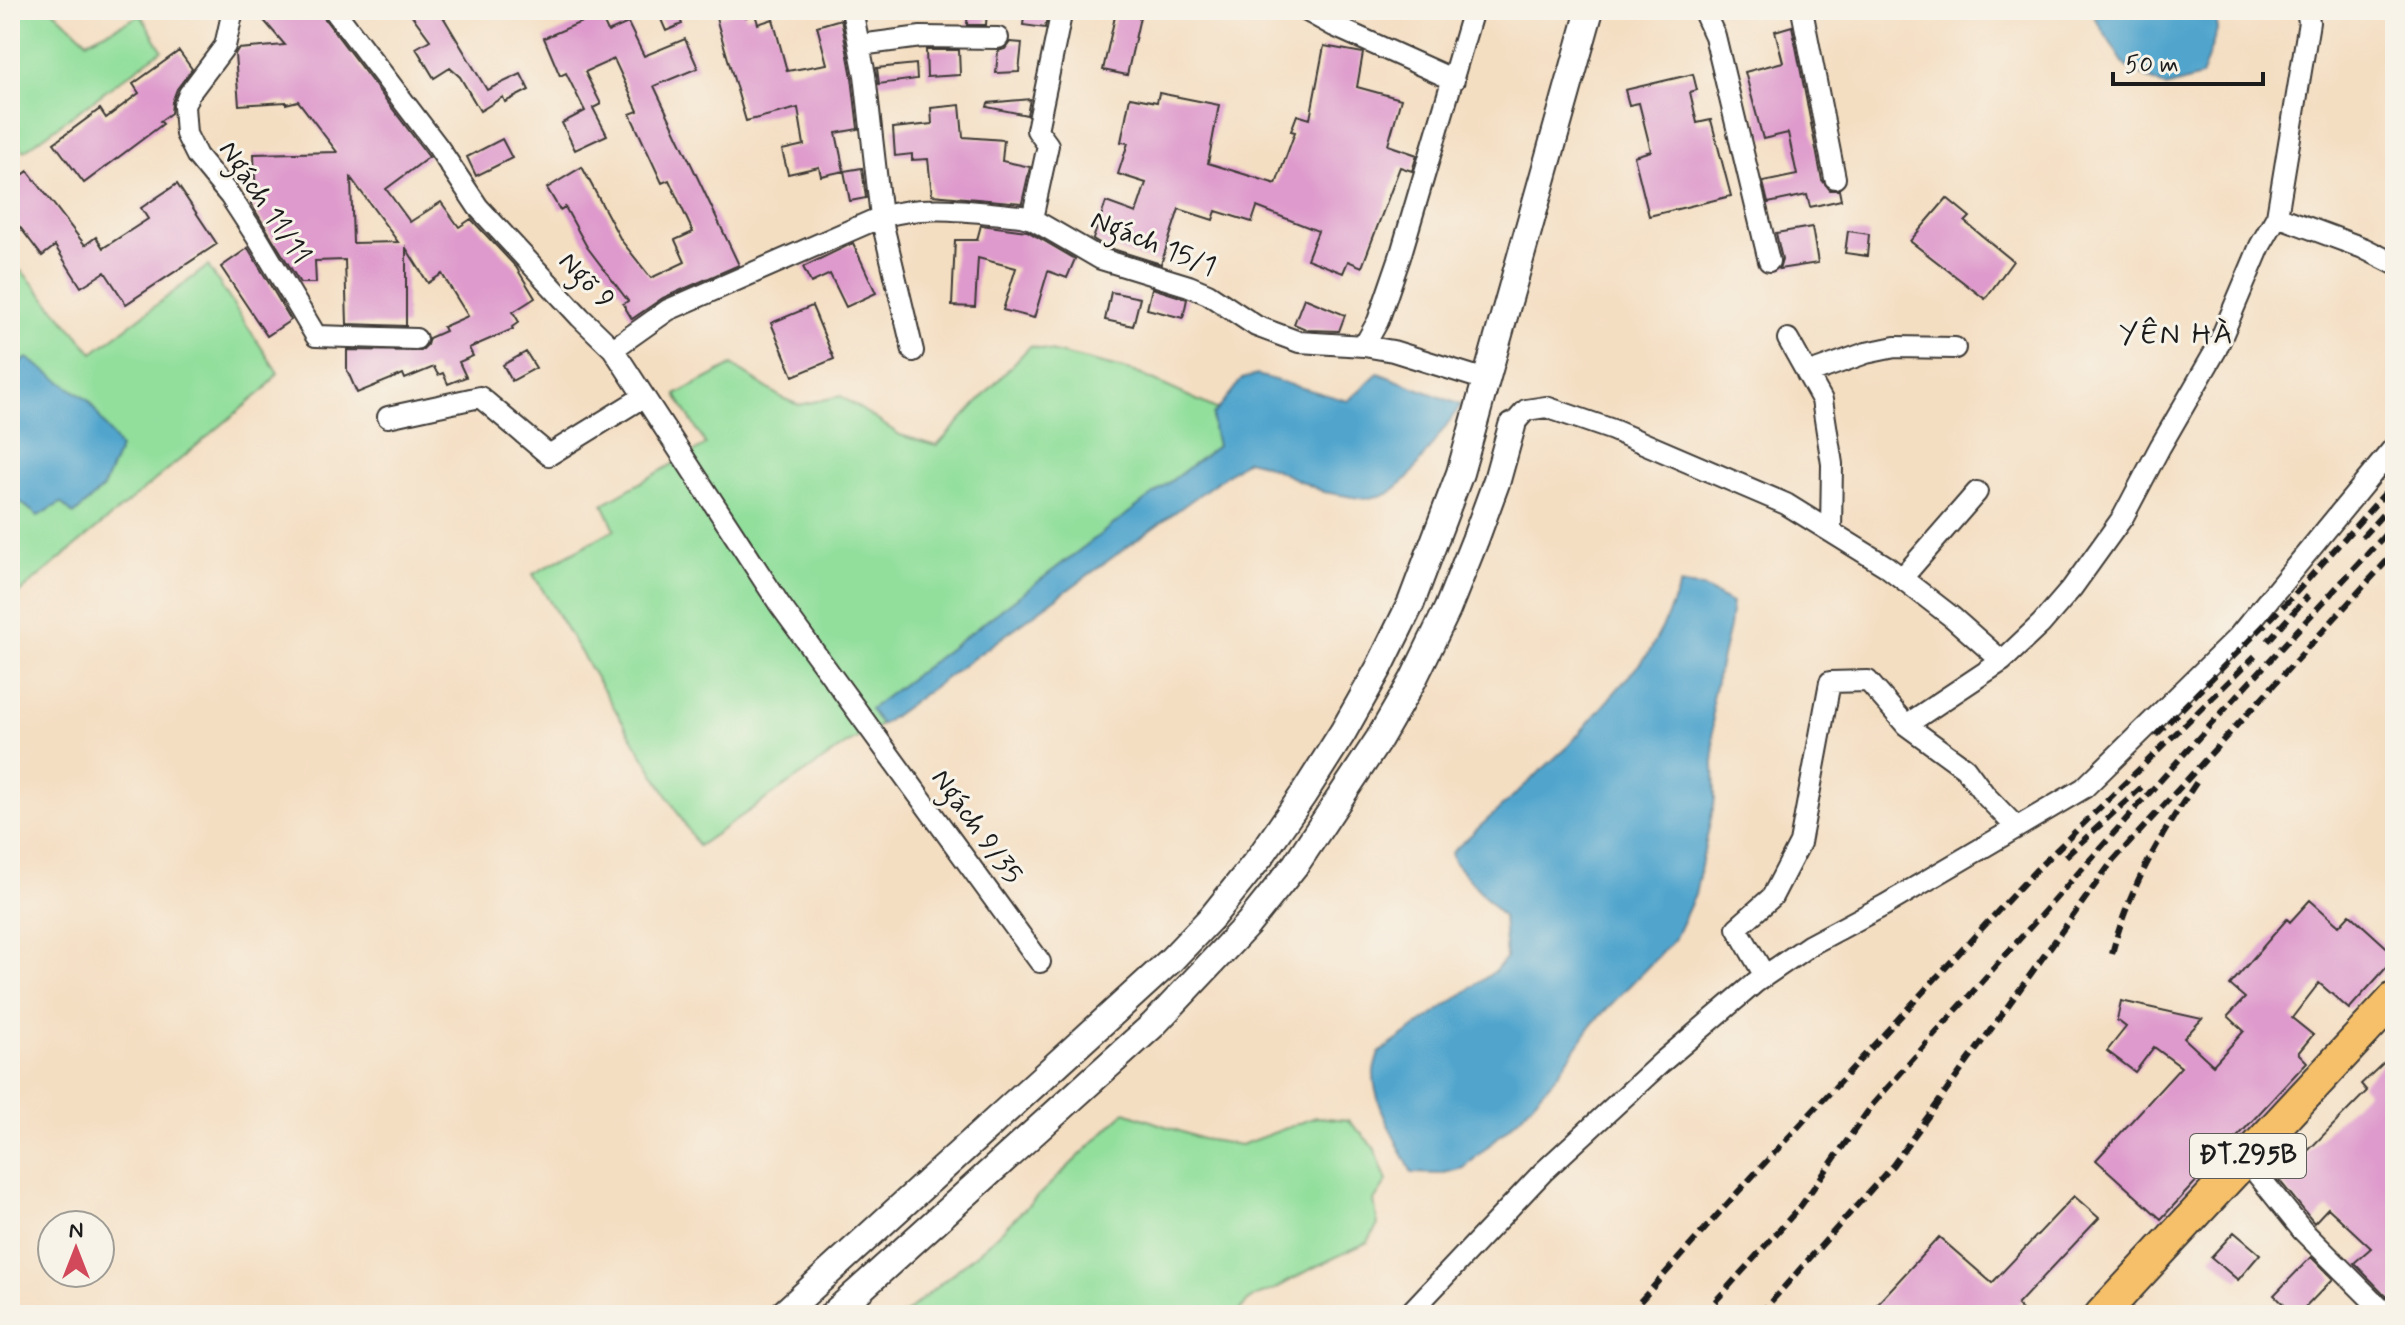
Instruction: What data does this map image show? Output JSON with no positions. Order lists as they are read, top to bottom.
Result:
{
  "streets": {
    "main road": ["ĐT.295B"],
    "street": [
      "Ngách 11/11",
      "Ngách 15/1",
      "Ngõ 9",
      "Ngách 9/35"
    ]
  },
  "crossings": [
    ["Ngách 15/1", "Ngõ 9"],
    ["Ngõ 9", "Ngách 9/35"]
  ],
  "districts": ["YÊN HÀ"],
  "scale_bar": "50 m",
  "north": "top"
}
